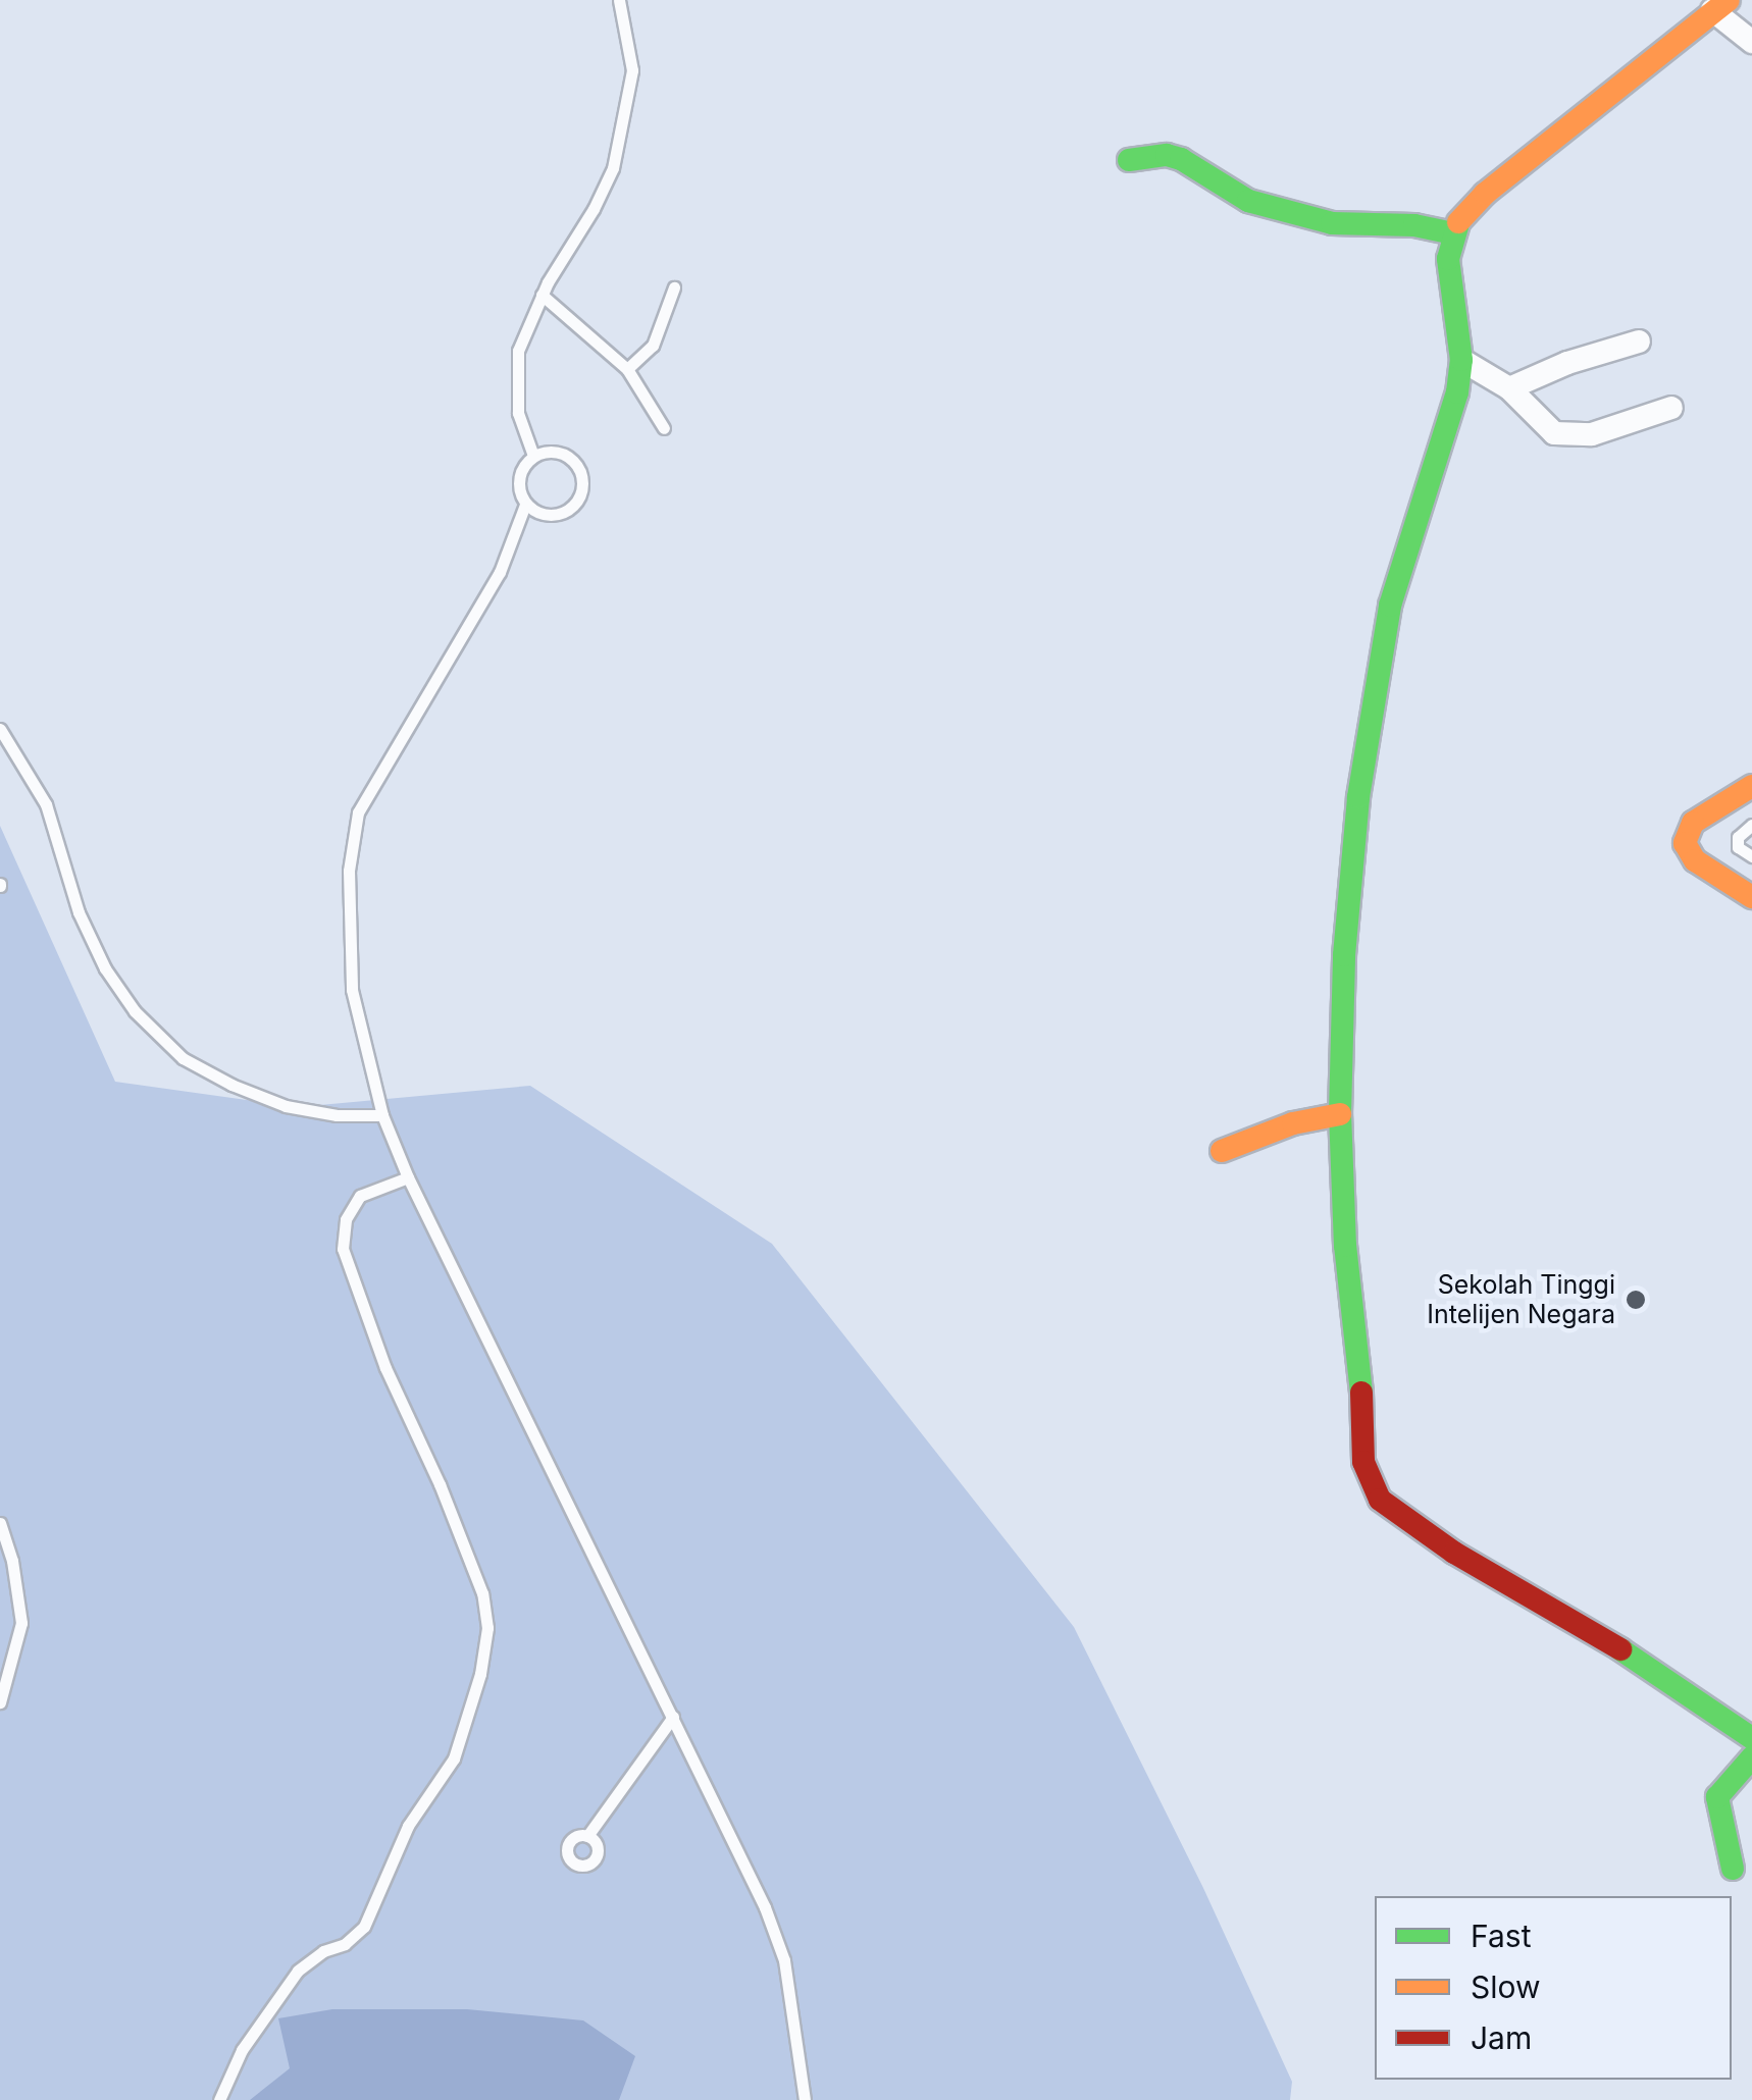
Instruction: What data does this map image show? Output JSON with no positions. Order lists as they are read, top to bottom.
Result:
{
  "places": ["Sekolah Tinggi Intelijen Negara"],
  "legend": ["Fast", "Slow", "Jam"]
}
